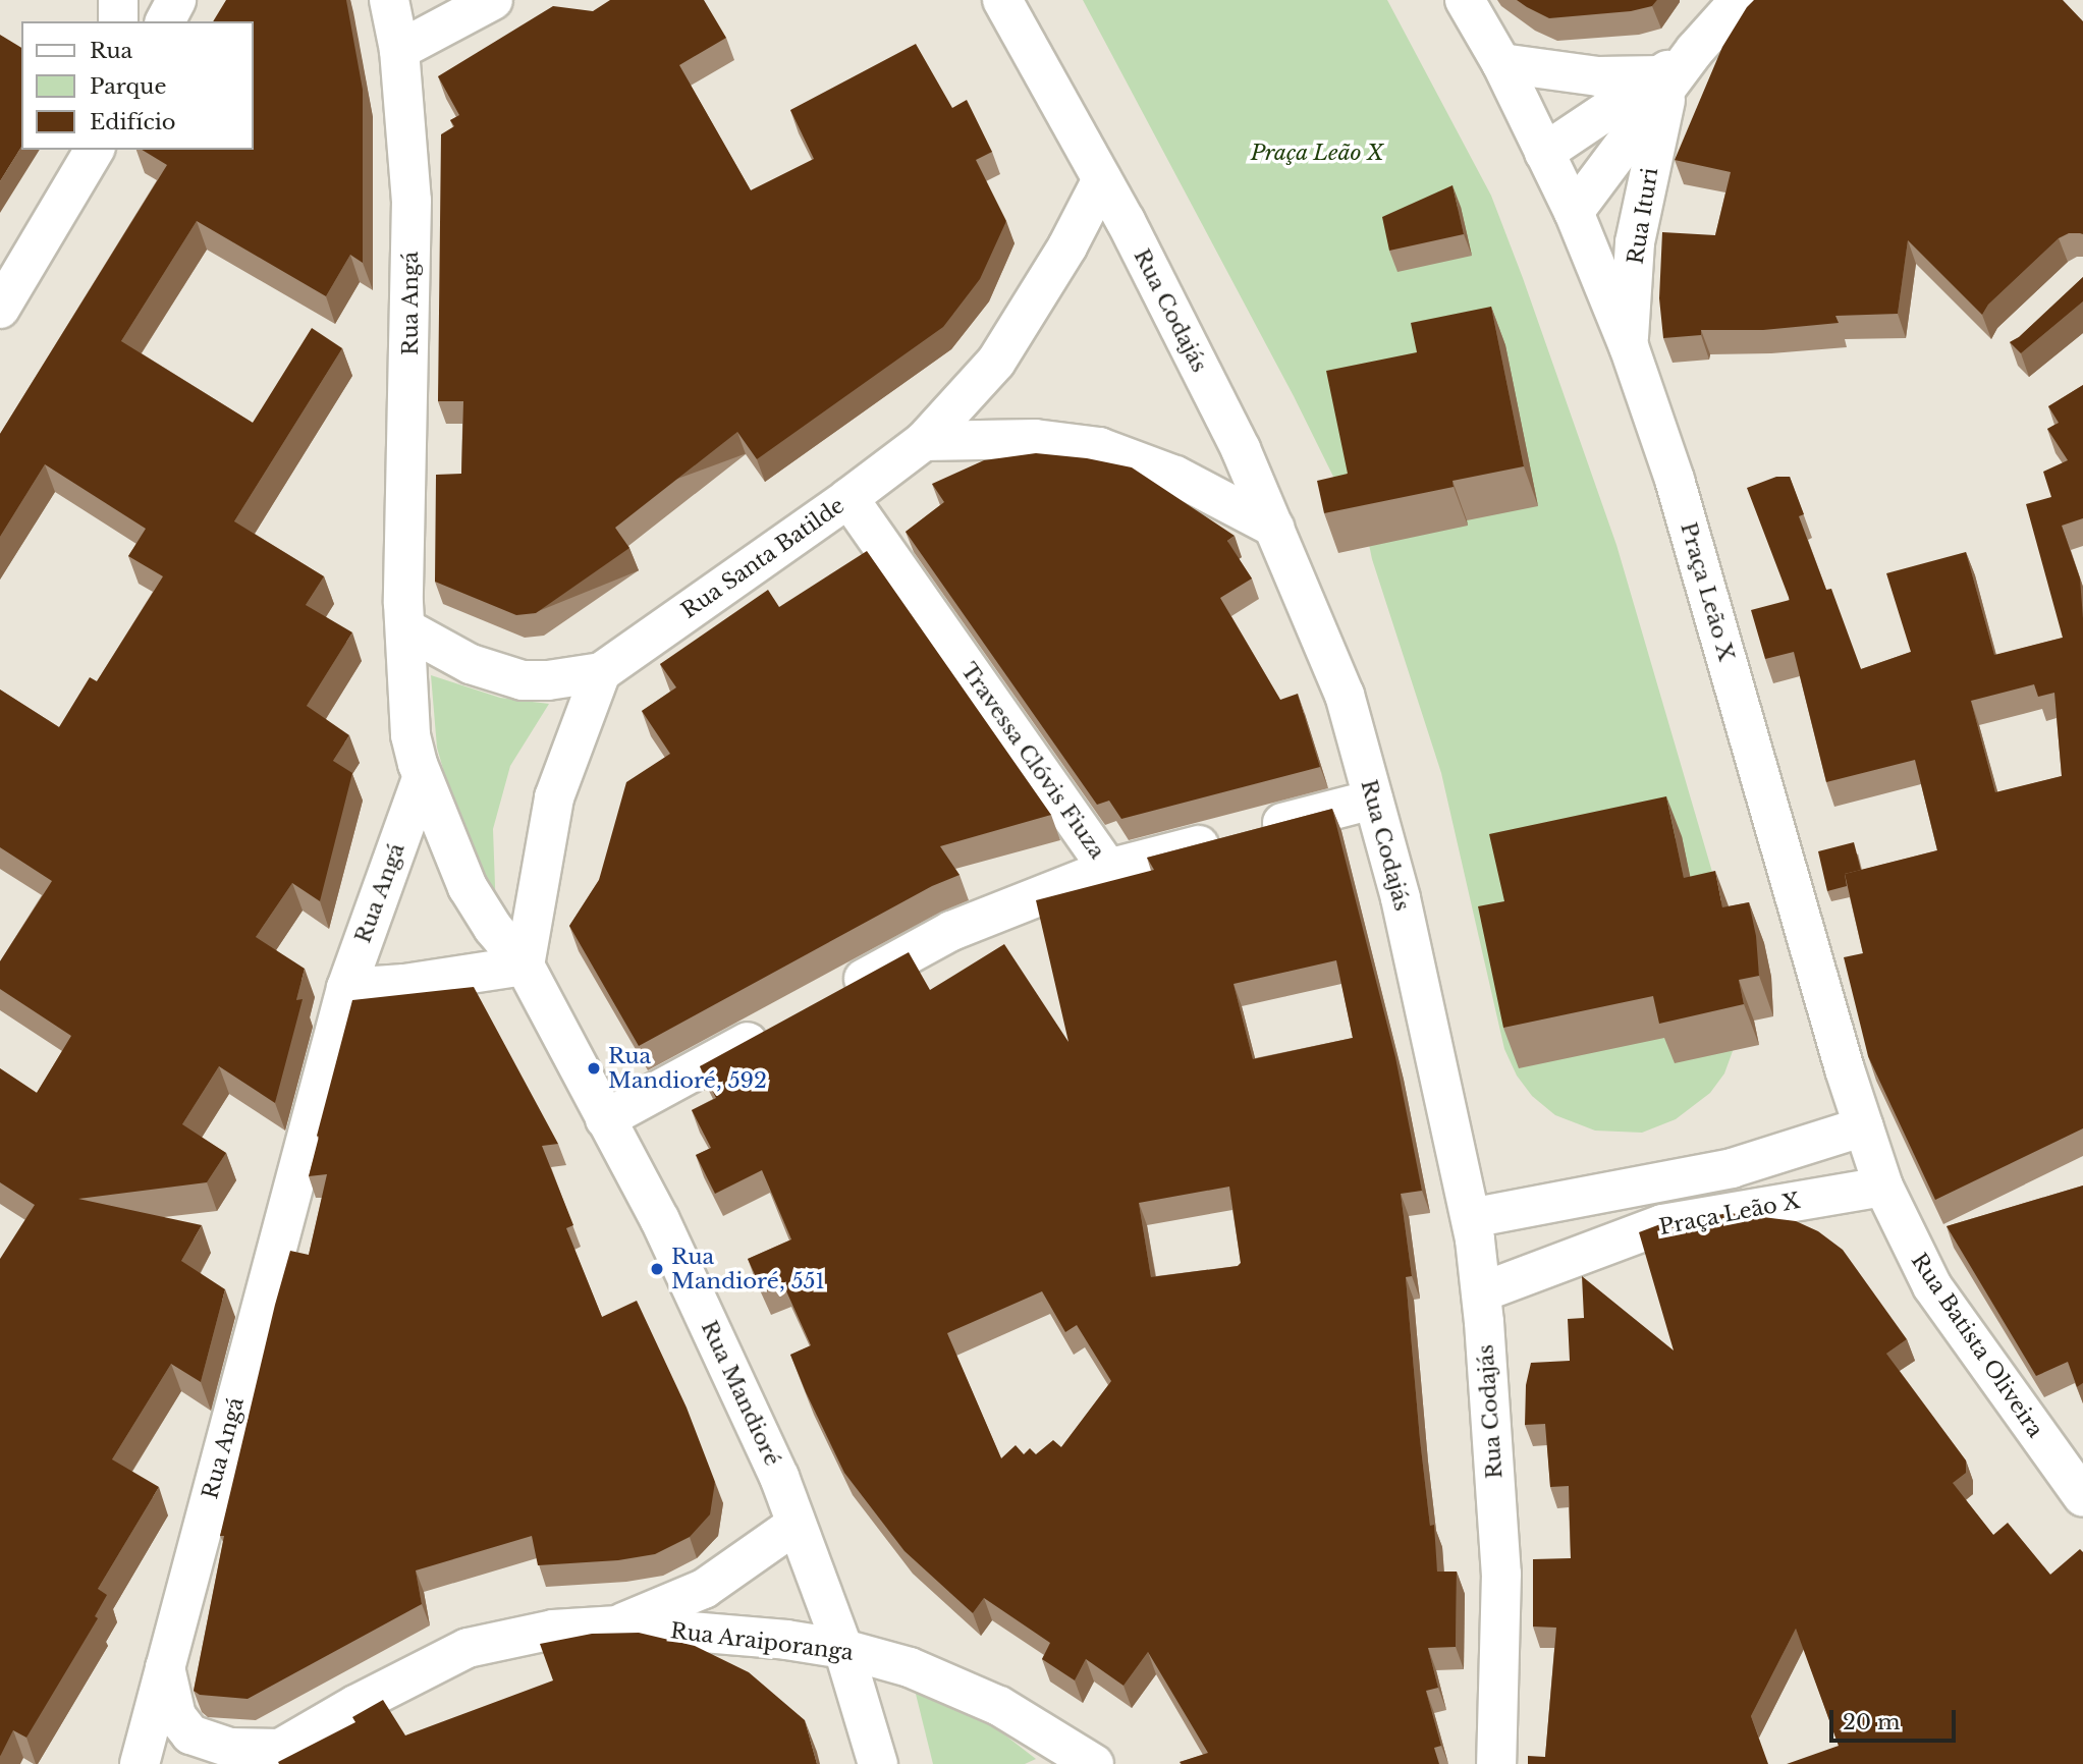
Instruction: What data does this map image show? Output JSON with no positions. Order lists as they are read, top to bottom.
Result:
{
  "streets": {
    "street": [
      "Rua Ituri",
      "Rua Angá",
      "Rua Codajás",
      "Rua Santa Batilde",
      "Praça Leão X",
      "Travessa Clóvis Fiuza",
      "Rua Batista Oliveira",
      "Rua Mandioré",
      "Rua Araiporanga"
    ]
  },
  "crossings": [
    ["Rua Ituri", "Praça Leão X"],
    ["Rua Angá", "Rua Mandioré"],
    ["Rua Angá", "Rua Araiporanga"],
    ["Rua Codajás", "Rua Santa Batilde"],
    ["Rua Codajás", "Praça Leão X"],
    ["Rua Codajás", "Travessa Clóvis Fiuza"],
    ["Rua Santa Batilde", "Travessa Clóvis Fiuza"],
    ["Praça Leão X", "Rua Batista Oliveira"],
    ["Rua Mandioré", "Rua Araiporanga"]
  ],
  "parks": ["Praça Leão X"],
  "places": ["Rua Mandioré, 592", "Rua Mandioré, 551"],
  "legend": ["Rua", "Parque", "Edifício"],
  "scale_bar": "20 m"
}
